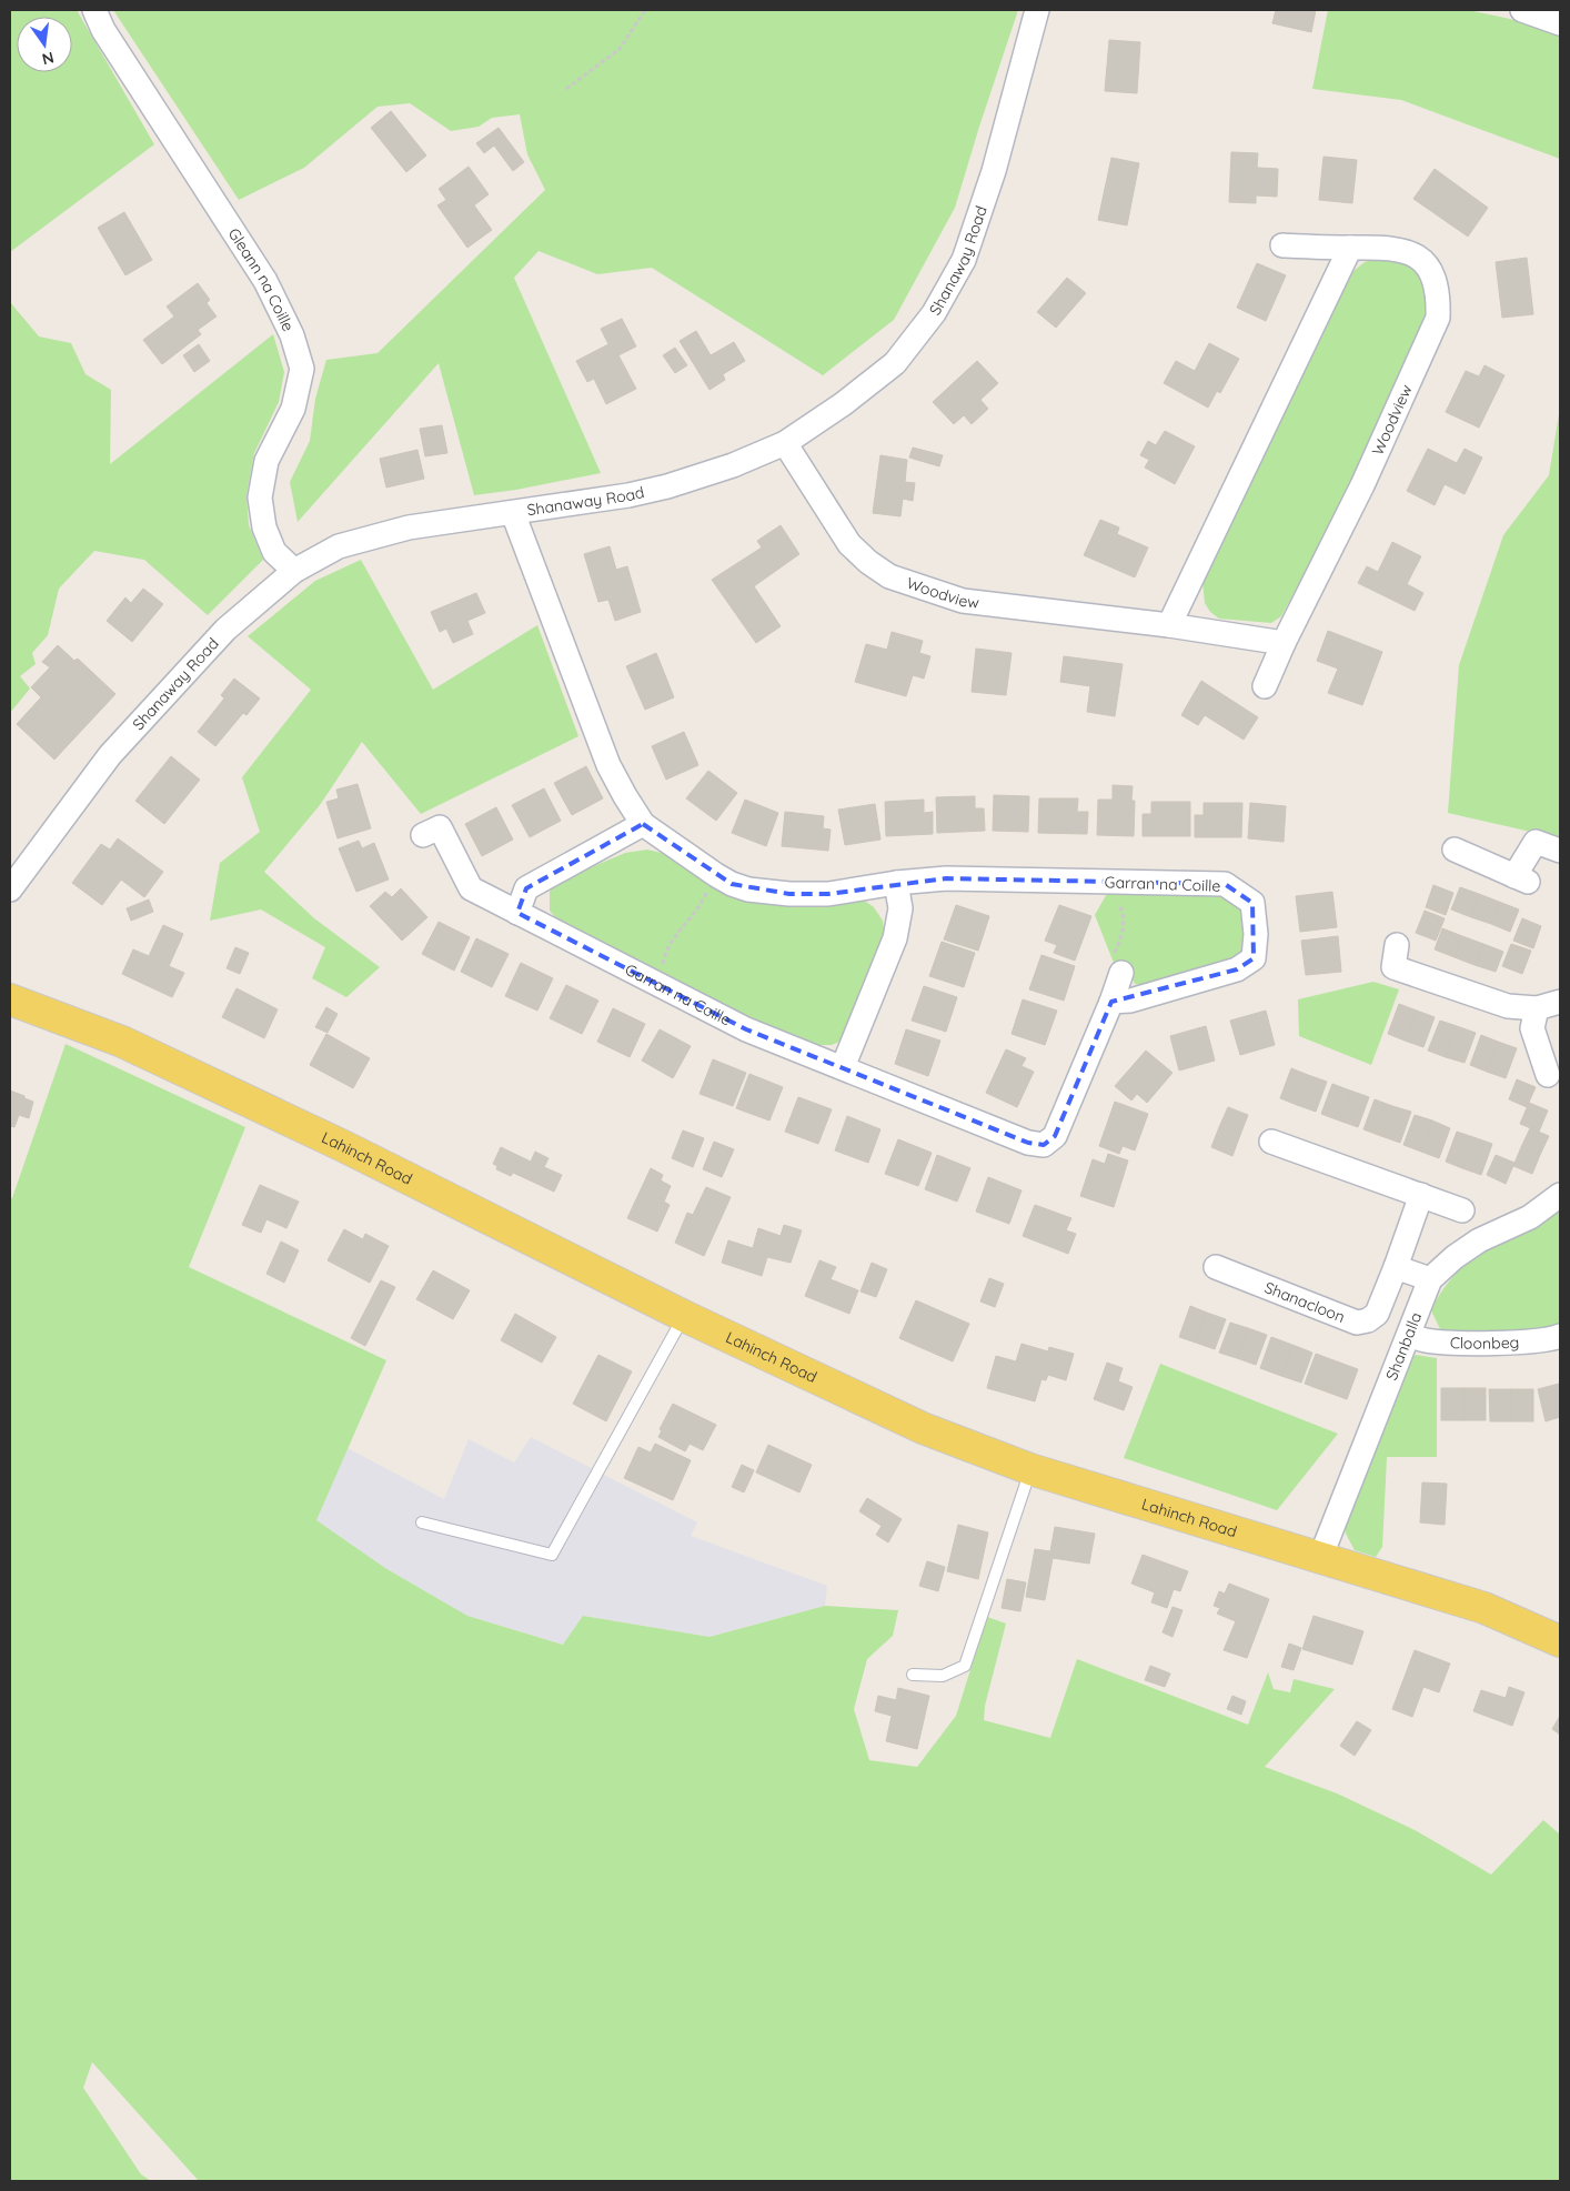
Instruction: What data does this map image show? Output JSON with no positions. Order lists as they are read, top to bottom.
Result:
{
  "streets": {
    "main road": ["Lahinch Road"],
    "street": [
      "Shanaway Road",
      "Gleann na Coille",
      "Woodview",
      "Garran na Coille",
      "Shanacloon",
      "Cloonbeg",
      "Shanballa"
    ]
  },
  "crossings": [
    ["Shanaway Road", "Gleann na Coille"],
    ["Shanaway Road", "Woodview"],
    ["Shanaway Road", "Garran na Coille"],
    ["Lahinch Road", "Shanballa"],
    ["Cloonbeg", "Shanballa"]
  ],
  "north": "bottom"
}
